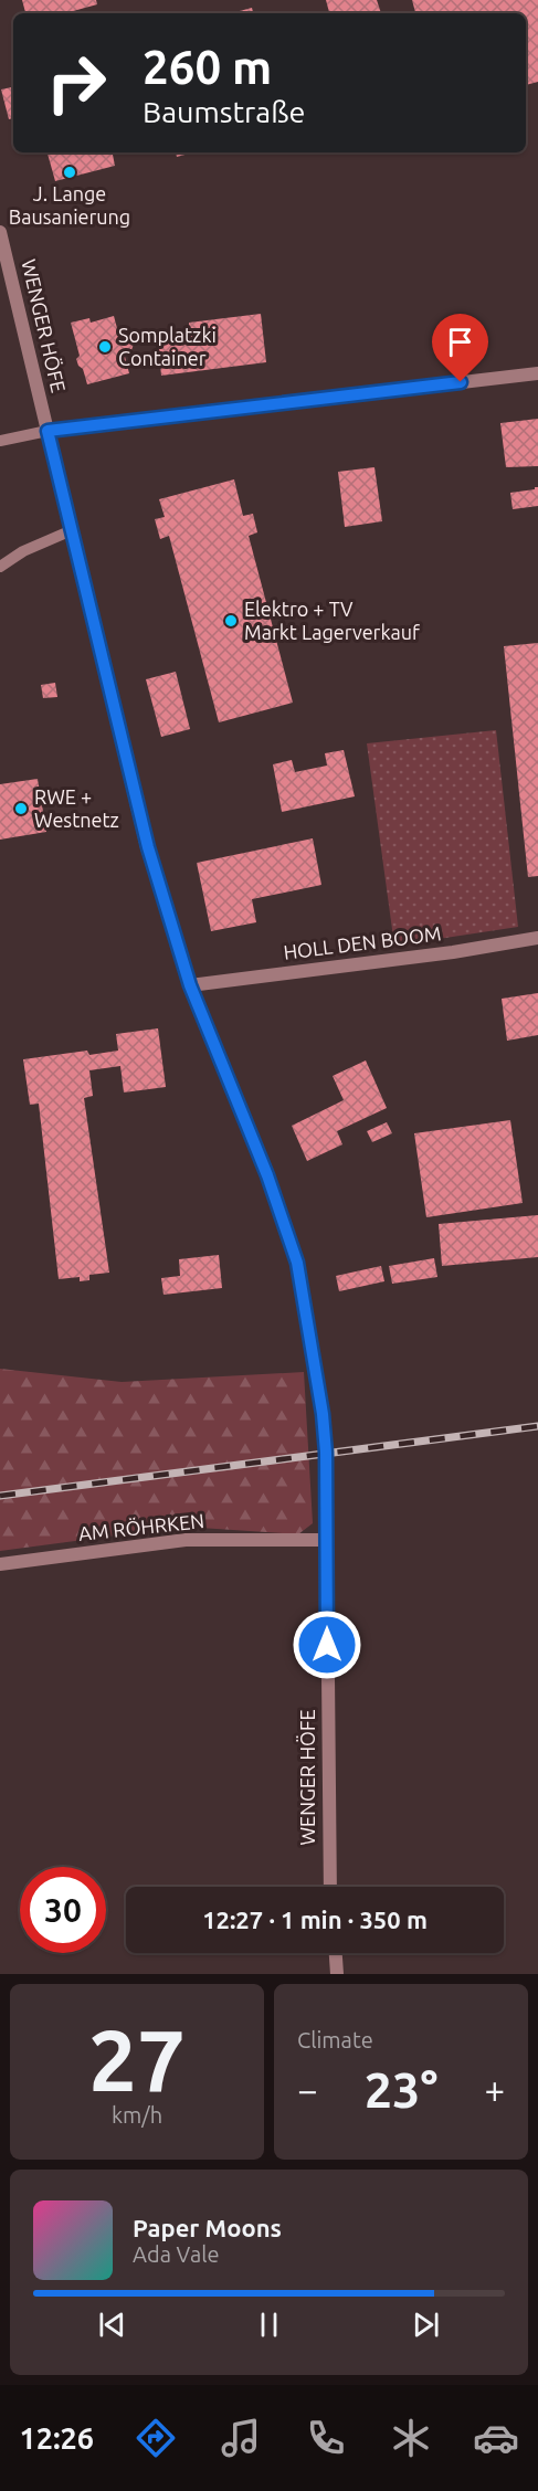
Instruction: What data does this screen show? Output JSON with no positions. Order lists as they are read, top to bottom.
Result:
{
  "streets": {
    "street": ["WENGER HÖFE", "HOLL DEN BOOM", "AM RÖHRKEN"]
  },
  "crossings": [
    ["WENGER HÖFE", "HOLL DEN BOOM"],
    ["WENGER HÖFE", "AM RÖHRKEN"]
  ],
  "places": [
    "J. Lange Bausanierung",
    "Somplatzki Container",
    "Elektro + TV Markt Lagerverkauf",
    "RWE + Westnetz"
  ],
  "page": {
    "turn": ["260 m", "Baumstraße"],
    "limit": "30",
    "trip": "12:27 · 1 min · 350 m",
    "tile": [
      ["27", "km/h"],
      "Climate"
    ],
    "heat": ["−", "23°", "+"],
    "song": ["Paper Moons", "Ada Vale"],
    "tabs": "12:26"
  }
}
